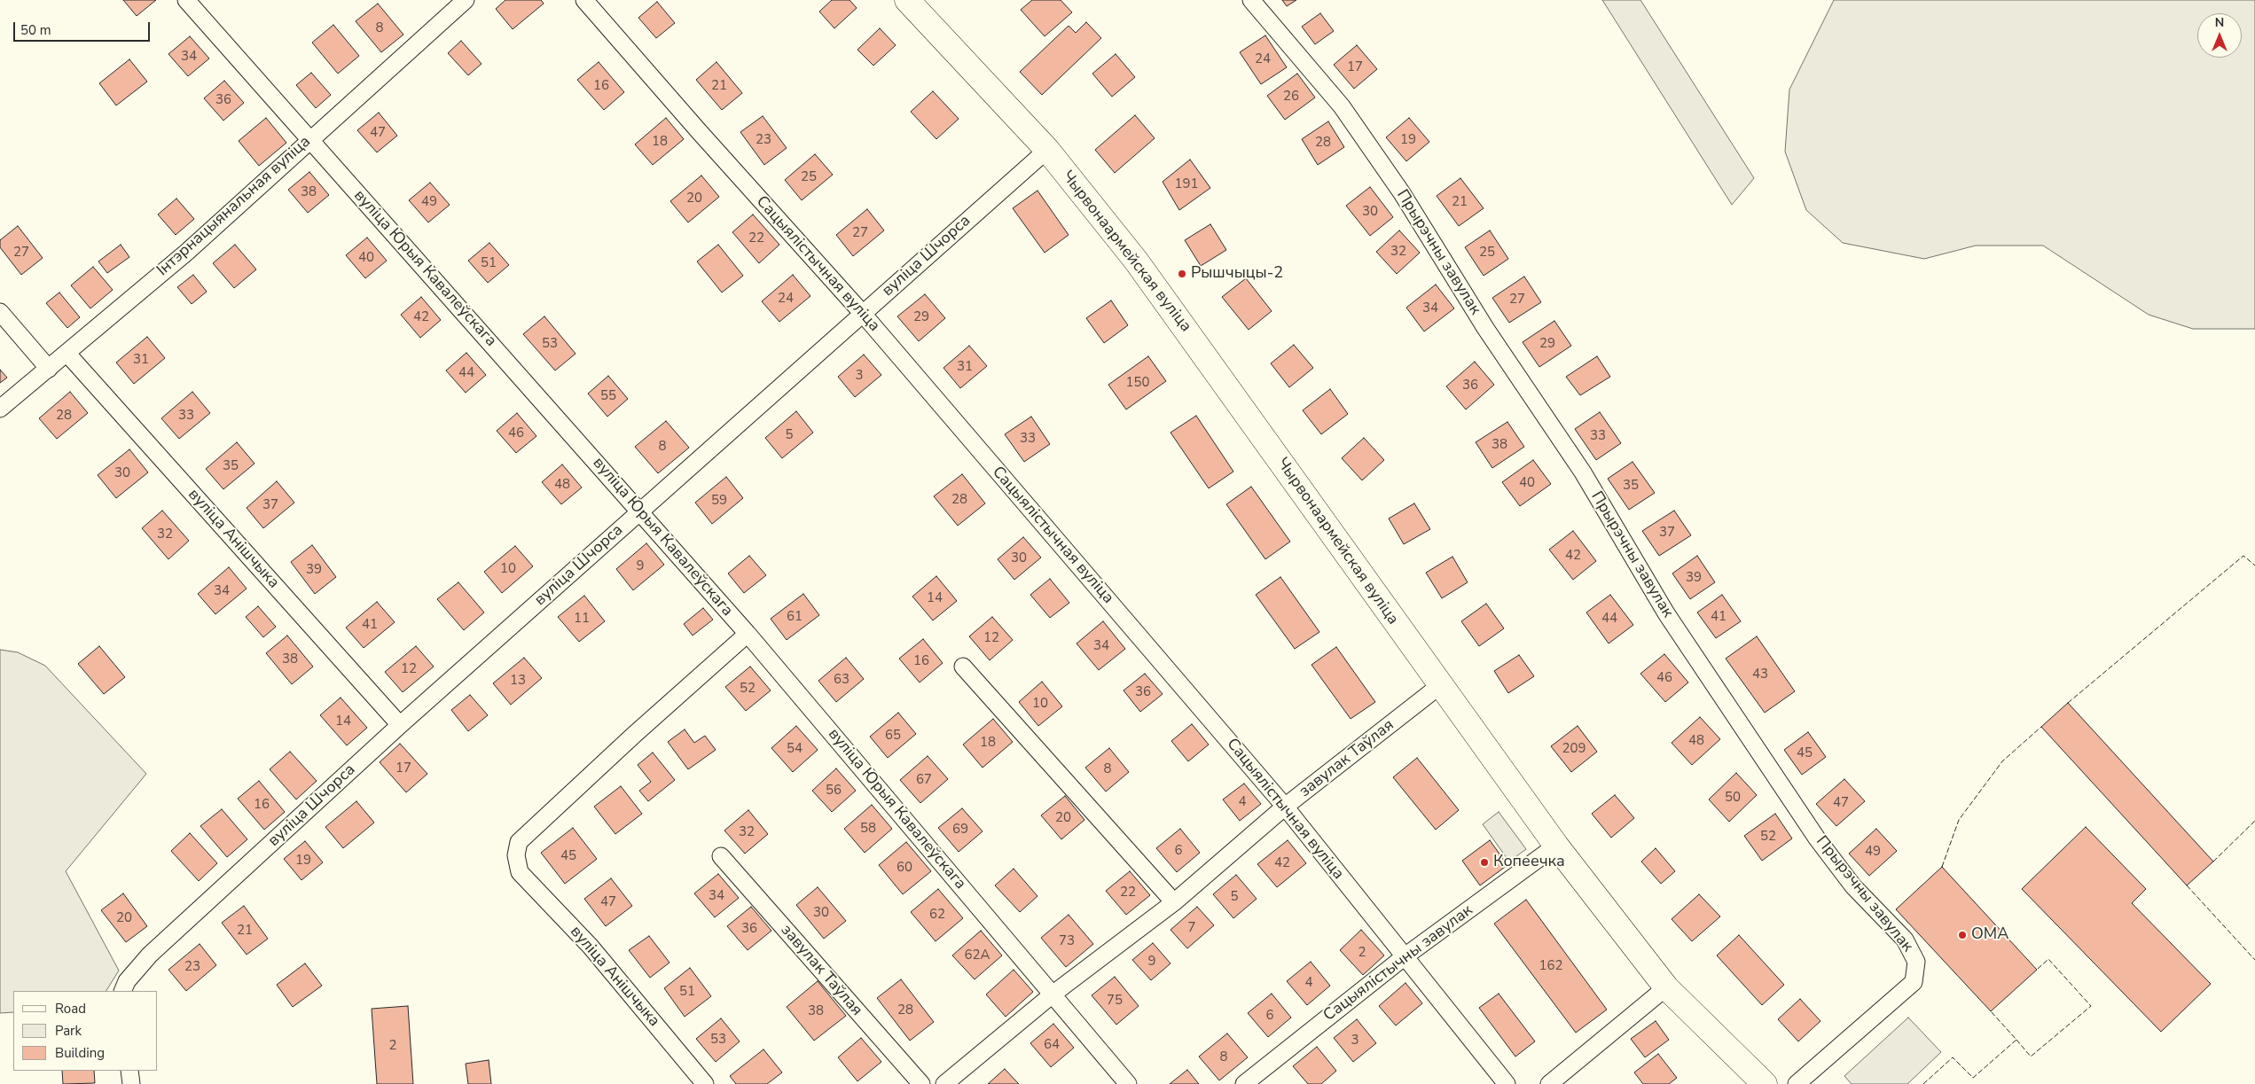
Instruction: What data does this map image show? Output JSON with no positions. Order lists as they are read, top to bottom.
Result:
{
  "streets": {
    "highway": ["Чырвонаармейская вуліца"],
    "street": [
      "Інтэрнацыянальная вуліца",
      "Прырэчны завулак",
      "вуліца Шчорса",
      "Сацыялістычная вуліца",
      "вуліца Юрыя Кавалеўскага",
      "вуліца Анішчыка",
      "завулак Таўлая",
      "Сацыялістычны завулак"
    ]
  },
  "crossings": [
    ["Інтэрнацыянальная вуліца", "вуліца Юрыя Кавалеўскага"],
    ["Інтэрнацыянальная вуліца", "вуліца Анішчыка"],
    ["Чырвонаармейская вуліца", "вуліца Шчорса"],
    ["Чырвонаармейская вуліца", "завулак Таўлая"],
    ["Чырвонаармейская вуліца", "Сацыялістычны завулак"],
    ["вуліца Шчорса", "Сацыялістычная вуліца"],
    ["вуліца Шчорса", "вуліца Юрыя Кавалеўскага"],
    ["вуліца Шчорса", "вуліца Анішчыка"],
    ["Сацыялістычная вуліца", "завулак Таўлая"],
    ["Сацыялістычная вуліца", "Сацыялістычны завулак"],
    ["вуліца Юрыя Кавалеўскага", "вуліца Анішчыка"],
    ["вуліца Юрыя Кавалеўскага", "завулак Таўлая"]
  ],
  "places": ["Рышчыцы-2", "Копеечка", "ОМА"],
  "house_numbers": [
    "8",
    "34",
    "24",
    "17",
    "16",
    "21",
    "26",
    "36",
    "47",
    "23",
    "19",
    "18",
    "28",
    "25",
    "191",
    "38",
    "20",
    "49",
    "21",
    "30",
    "27",
    "22",
    "32",
    "27",
    "25",
    "40",
    "51",
    "24",
    "27",
    "34",
    "42",
    "29",
    "53",
    "29",
    "31",
    "31",
    "44",
    "3",
    "150",
    "36",
    "55",
    "28",
    "33",
    "46",
    "5",
    "33",
    "33",
    "38",
    "8",
    "35",
    "30",
    "40",
    "48",
    "35",
    "28",
    "59",
    "37",
    "37",
    "32",
    "42",
    "30",
    "9",
    "10",
    "39",
    "39",
    "34",
    "14",
    "61",
    "41",
    "11",
    "44",
    "41",
    "12",
    "34",
    "38",
    "16",
    "12",
    "43",
    "46",
    "63",
    "13",
    "52",
    "36",
    "10",
    "14",
    "65",
    "48",
    "18",
    "54",
    "209",
    "45",
    "17",
    "8",
    "67",
    "56",
    "50",
    "4",
    "47",
    "16",
    "20",
    "58",
    "69",
    "32",
    "52",
    "6",
    "49",
    "45",
    "19",
    "42",
    "60",
    "22",
    "34",
    "5",
    "47",
    "30",
    "62",
    "20",
    "7",
    "36",
    "21",
    "73",
    "2",
    "62А",
    "9",
    "162",
    "23",
    "4",
    "51",
    "75",
    "28",
    "38",
    "6",
    "53",
    "3",
    "64",
    "2",
    "8"
  ],
  "legend": ["Road", "Park", "Building"],
  "scale_bar": "50 m",
  "north": "top"
}
